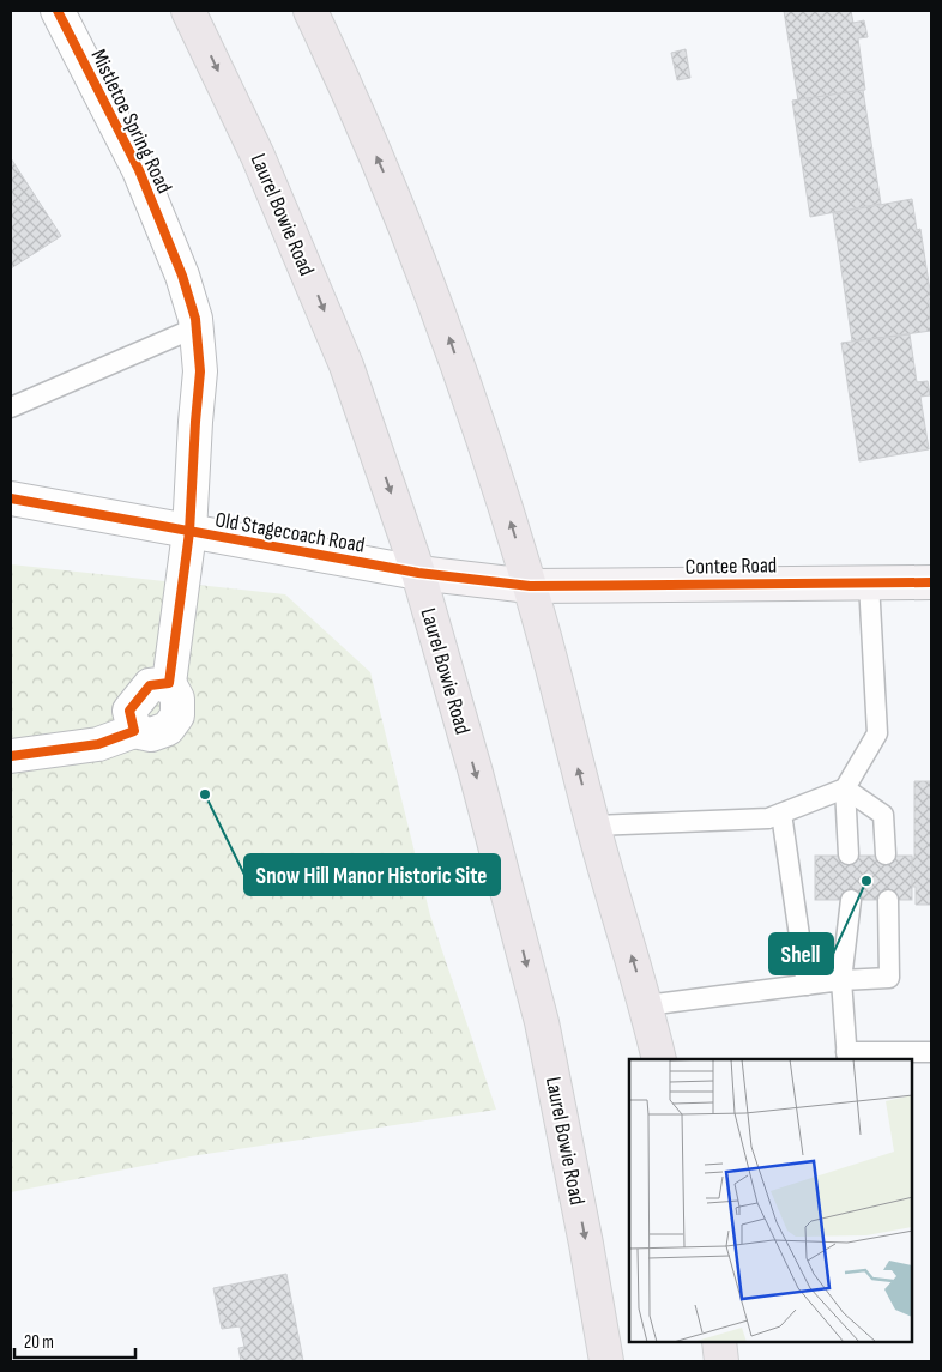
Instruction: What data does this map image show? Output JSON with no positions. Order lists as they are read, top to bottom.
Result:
{
  "streets": {
    "main road": ["Laurel Bowie Road"],
    "street": ["Mistletoe Spring Road", "Old Stagecoach Road", "Contee Road"]
  },
  "crossings": [
    ["Mistletoe Spring Road", "Old Stagecoach Road"],
    ["Laurel Bowie Road", "Old Stagecoach Road"],
    ["Old Stagecoach Road", "Contee Road"]
  ],
  "places": ["Snow Hill Manor Historic Site", "Shell"],
  "scale_bar": "20 m"
}
